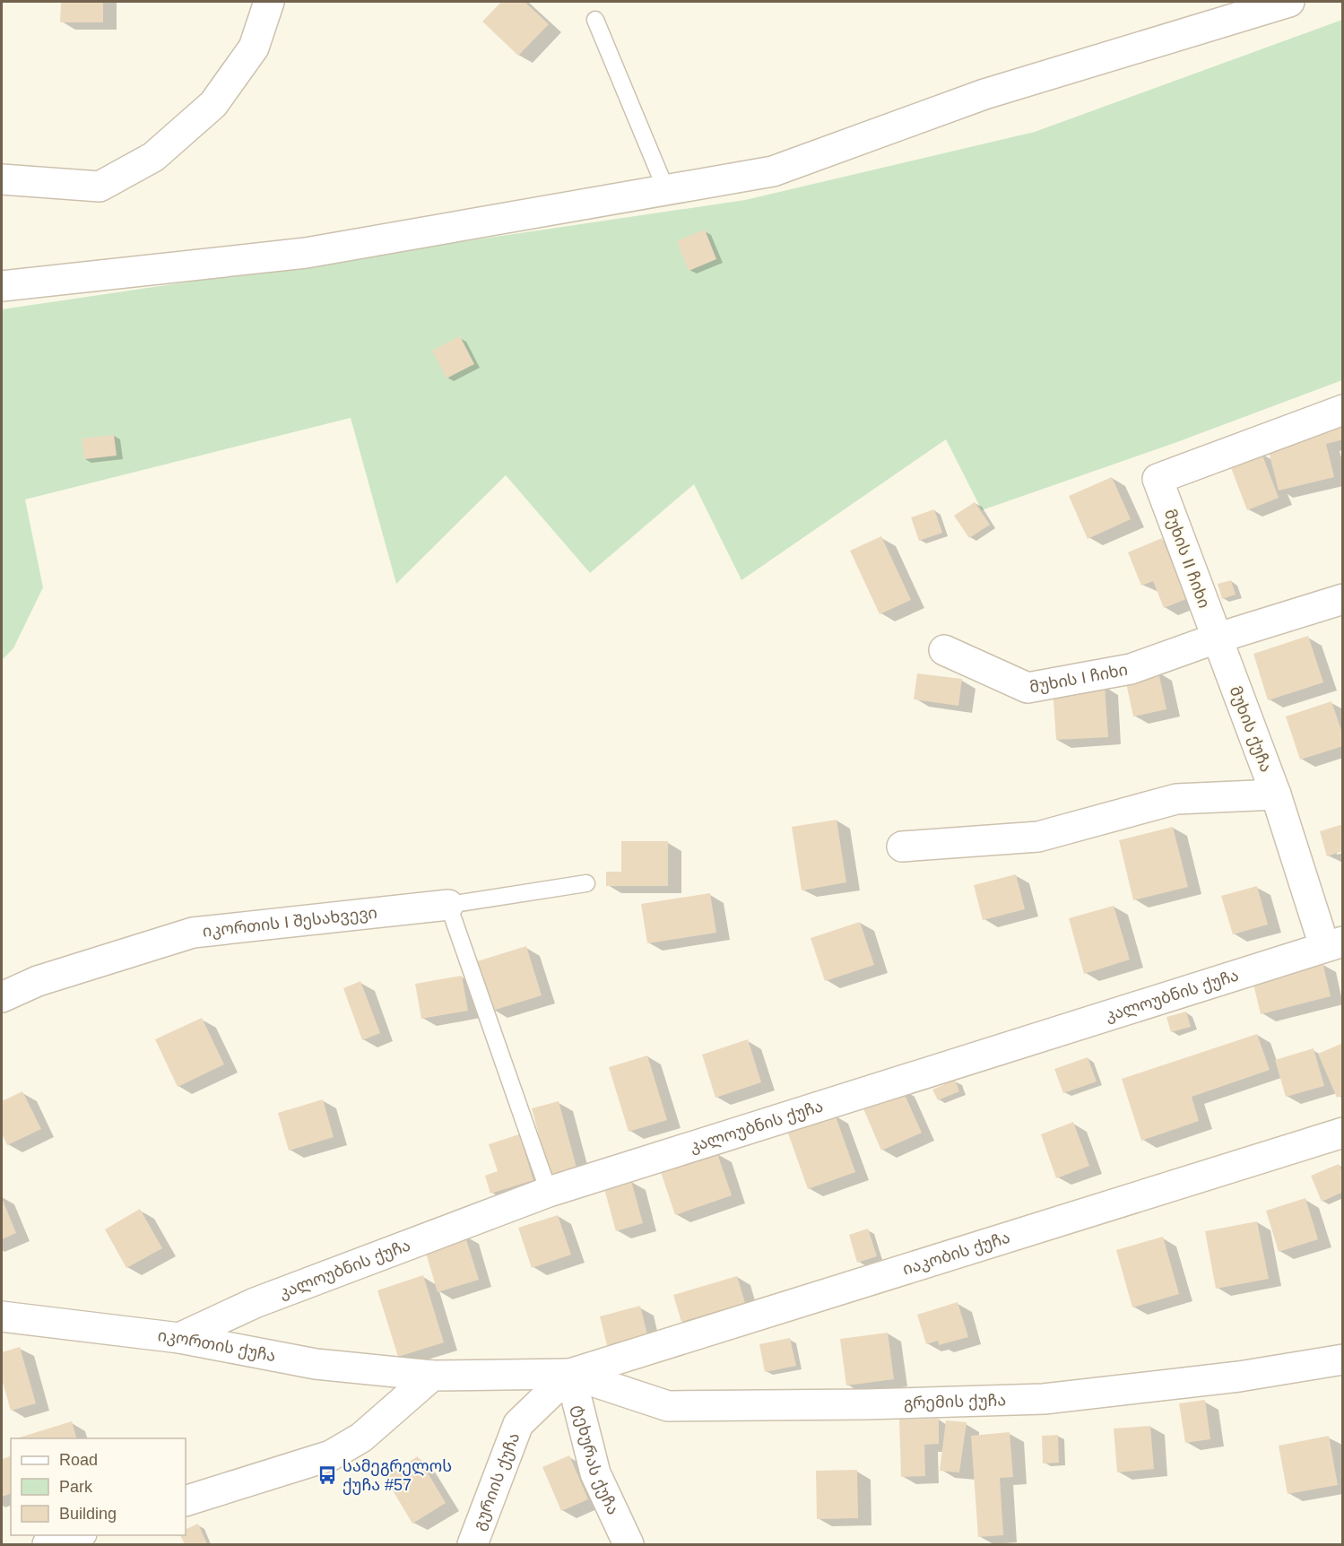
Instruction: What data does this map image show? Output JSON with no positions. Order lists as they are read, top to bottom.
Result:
{
  "streets": {
    "street": [
      "მუხის II ჩიხი",
      "მუხის I ჩიხი",
      "მუხის ქუჩა",
      "იკორთის I შესახვევი",
      "კალოუბნის ქუჩა",
      "იაკობის ქუჩა",
      "იკორთის ქუჩა",
      "გრემის ქუჩა",
      "ტეხურას ქუჩა",
      "გურიის ქუჩა"
    ]
  },
  "crossings": [
    ["მუხის II ჩიხი", "მუხის I ჩიხი"],
    ["მუხის II ჩიხი", "მუხის ქუჩა"],
    ["მუხის I ჩიხი", "მუხის ქუჩა"],
    ["მუხის ქუჩა", "კალოუბნის ქუჩა"],
    ["კალოუბნის ქუჩა", "იკორთის ქუჩა"],
    ["იაკობის ქუჩა", "იკორთის ქუჩა"],
    ["იაკობის ქუჩა", "გრემის ქუჩა"],
    ["იაკობის ქუჩა", "ტეხურას ქუჩა"],
    ["იაკობის ქუჩა", "გურიის ქუჩა"],
    ["იკორთის ქუჩა", "გრემის ქუჩა"],
    ["იკორთის ქუჩა", "ტეხურას ქუჩა"],
    ["იკორთის ქუჩა", "გურიის ქუჩა"],
    ["გრემის ქუჩა", "ტეხურას ქუჩა"],
    ["გრემის ქუჩა", "გურიის ქუჩა"],
    ["ტეხურას ქუჩა", "გურიის ქუჩა"]
  ],
  "places": {
    "bus stop": ["სამეგრელოს ქუჩა #57"]
  },
  "legend": ["Road", "Park", "Building"]
}
